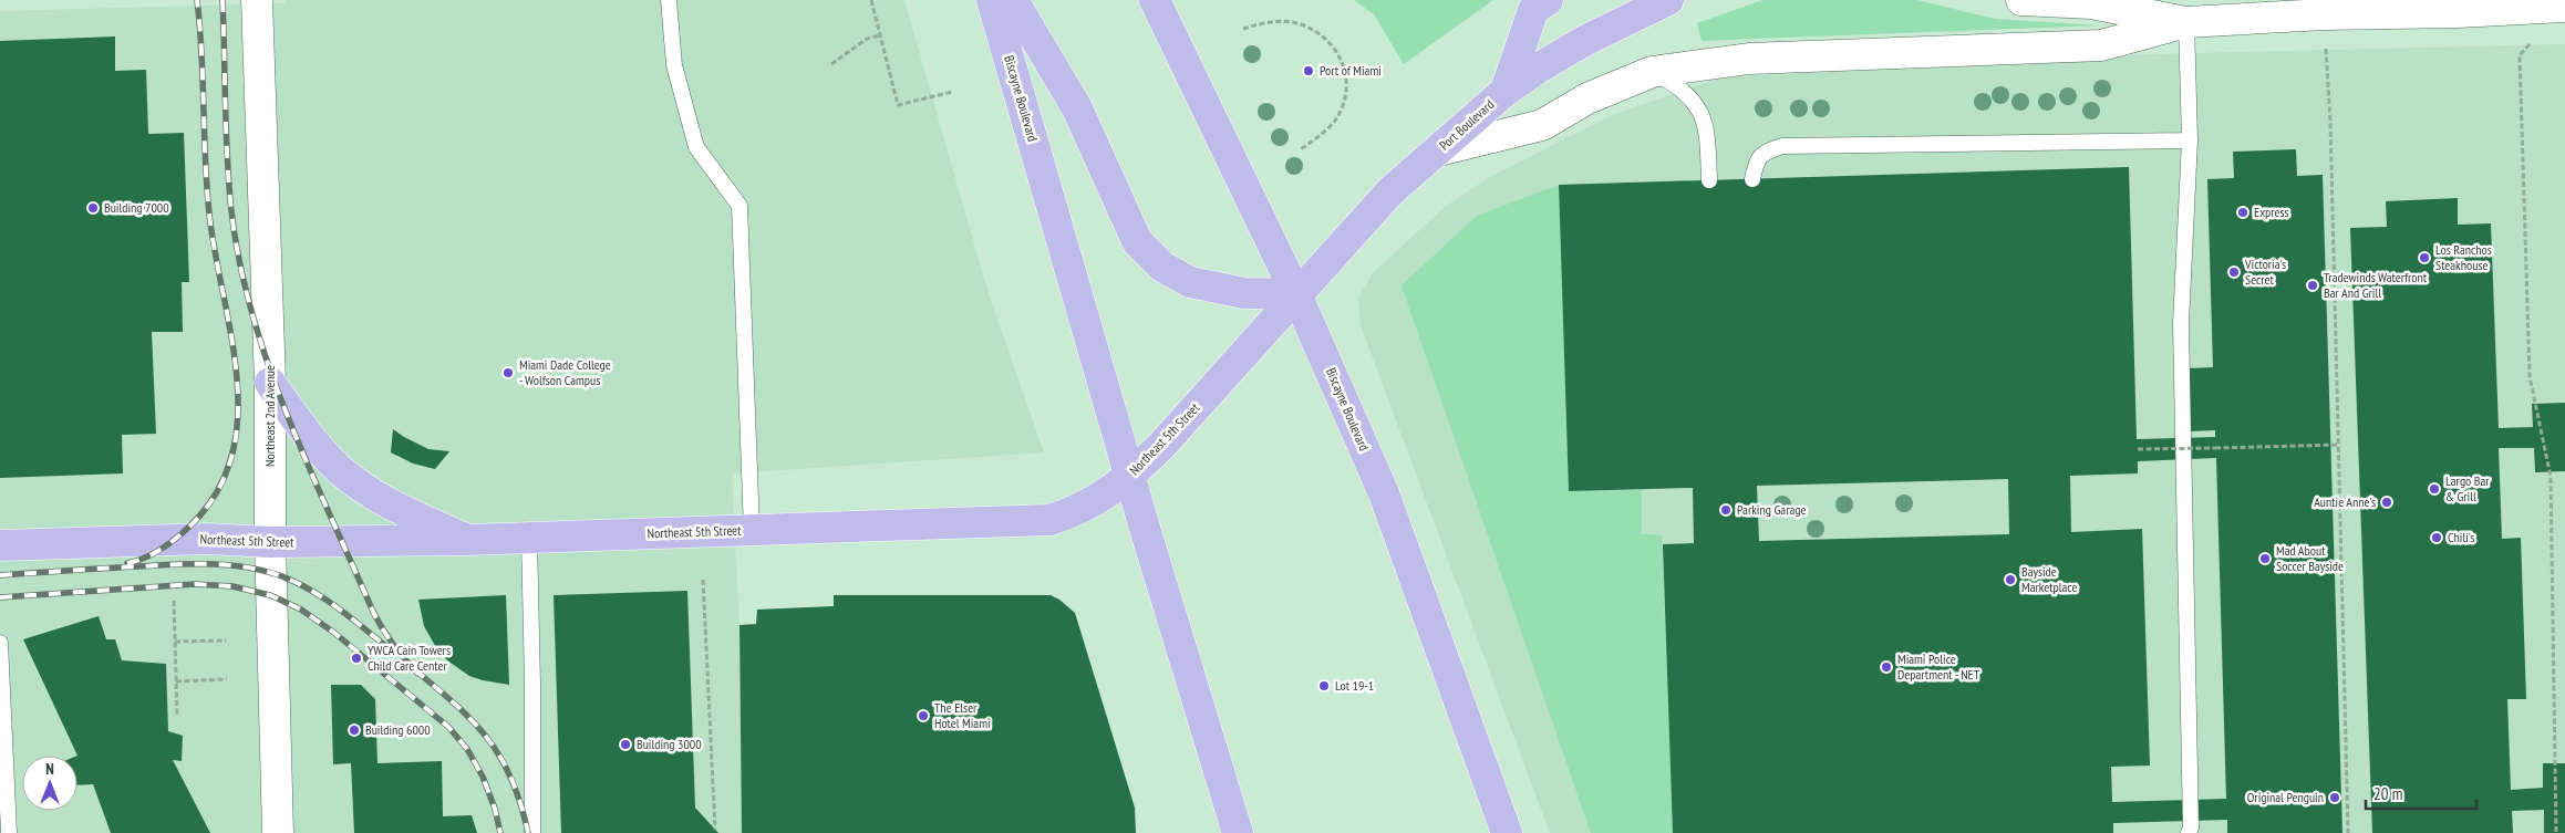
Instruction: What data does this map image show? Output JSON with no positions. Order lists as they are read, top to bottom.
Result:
{
  "streets": {
    "main road": ["Biscayne Boulevard", "Port Boulevard", "Northeast 5th Street"],
    "street": ["Northeast 2nd Avenue"]
  },
  "crossings": [
    ["Biscayne Boulevard", "Port Boulevard"],
    ["Biscayne Boulevard", "Northeast 5th Street"],
    ["Port Boulevard", "Northeast 5th Street"],
    ["Northeast 2nd Avenue", "Northeast 5th Street"]
  ],
  "places": [
    "Port of Miami",
    "Building 7000",
    "Express",
    "Los Ranchos Steakhouse",
    "Victoria's Secret",
    "Tradewinds Waterfront Bar And Grill",
    "Miami Dade College - Wolfson Campus",
    "Largo Bar & Grill",
    "Auntie Anne's",
    "Parking Garage",
    "Chili's",
    "Mad About Soccer Bayside",
    "Bayside Marketplace",
    "YWCA Cain Towers Child Care Center",
    "Miami Police Department - NET",
    "Lot 19-1",
    "The Elser Hotel Miami",
    "Building 6000",
    "Building 3000",
    "Original Penguin"
  ],
  "scale_bar": "20 m",
  "north": "top"
}
